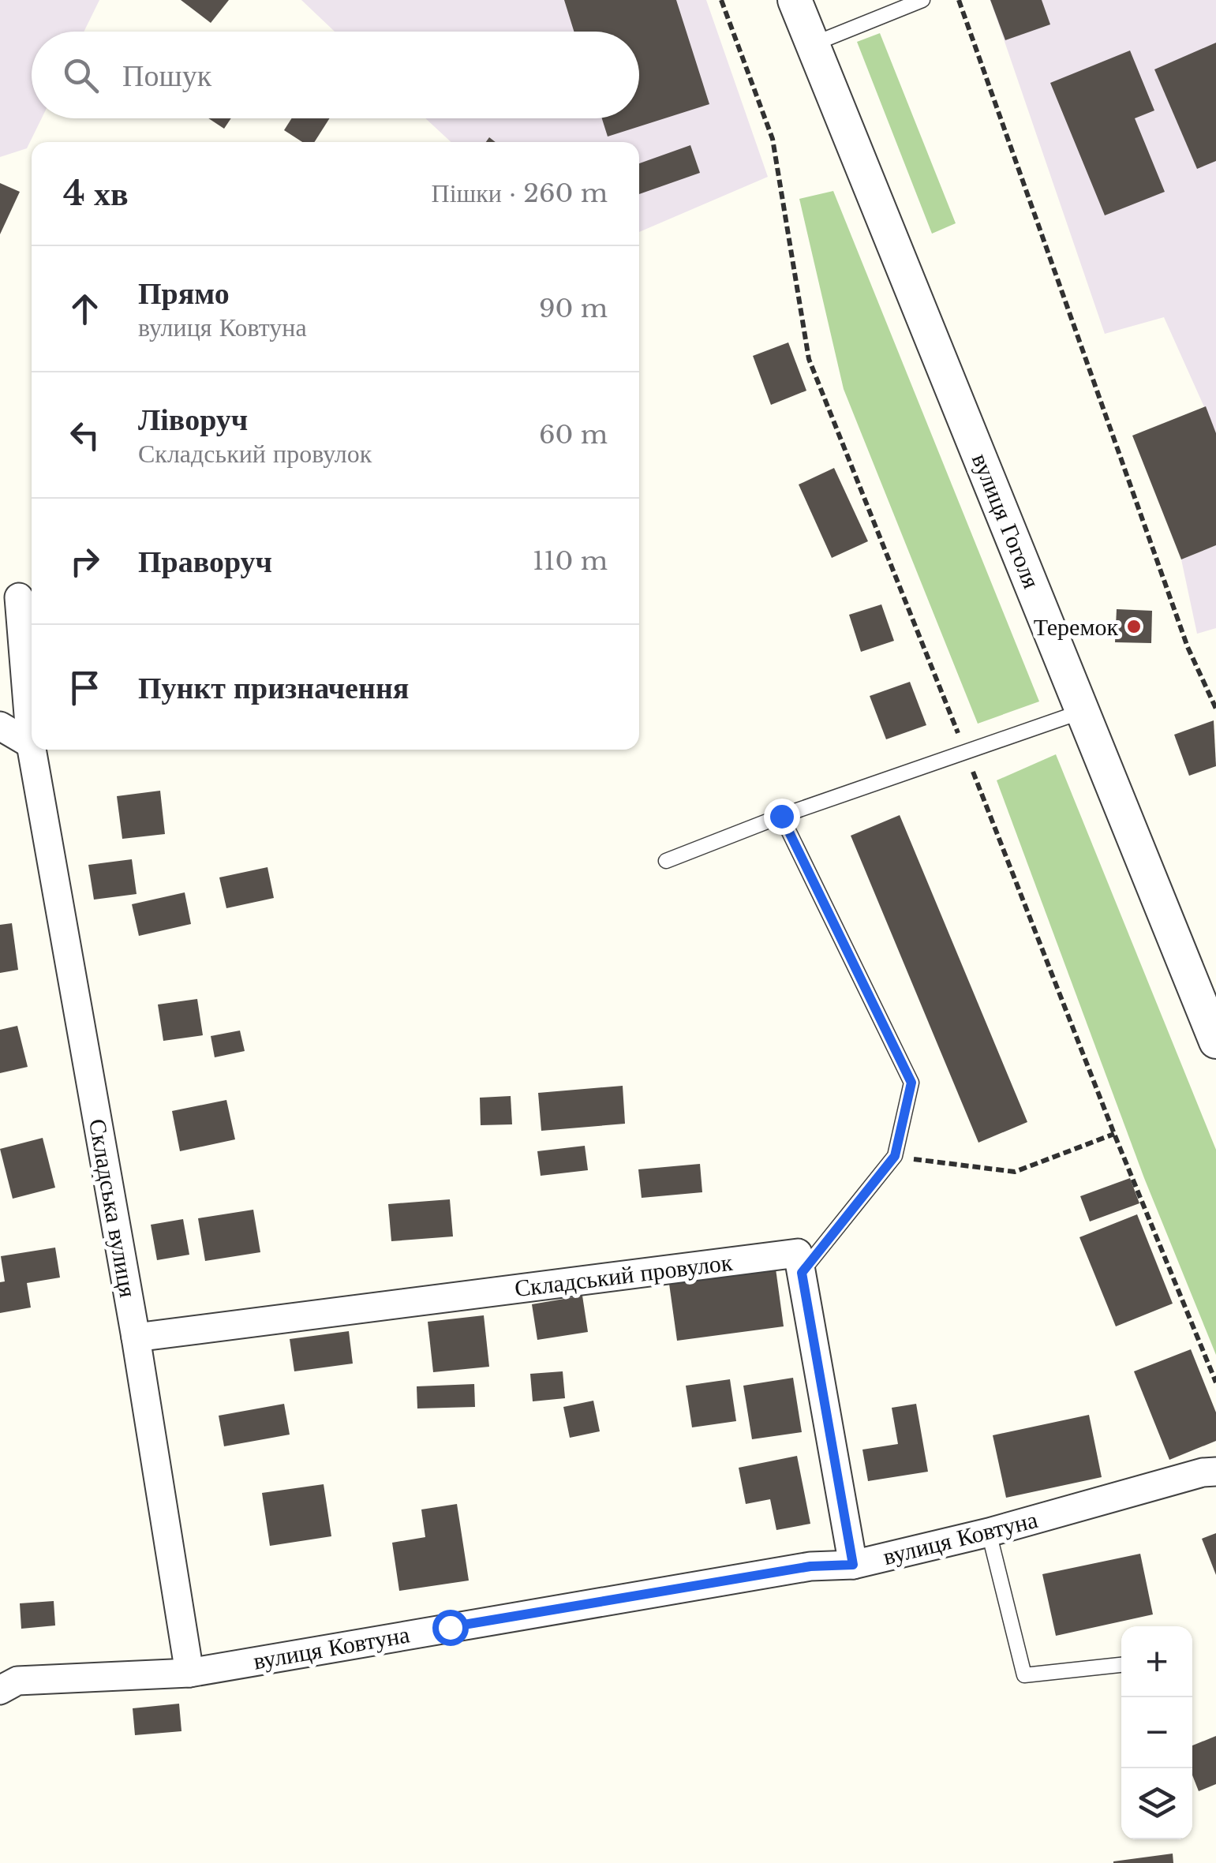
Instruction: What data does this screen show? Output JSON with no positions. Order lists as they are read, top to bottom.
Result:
{
  "streets": {
    "street": [
      "вулиця Гоголя",
      "Складська вулиця",
      "Складський провулок",
      "вулиця Ковтуна"
    ]
  },
  "crossings": [
    ["Складська вулиця", "Складський провулок"],
    ["Складська вулиця", "вулиця Ковтуна"]
  ],
  "places": ["Теремок"],
  "page": {
    "search": "Пошук",
    "heading": ["4 хв", "Пішки · 260 m"],
    "list": [
      ["Прямо", "вулиця Ковтуна", "90 m"],
      ["Ліворуч", "Складський провулок", "60 m"],
      ["Праворуч", "110 m"],
      "Пункт призначення"
    ],
    "map_buttons": ["+", "−"]
  }
}
